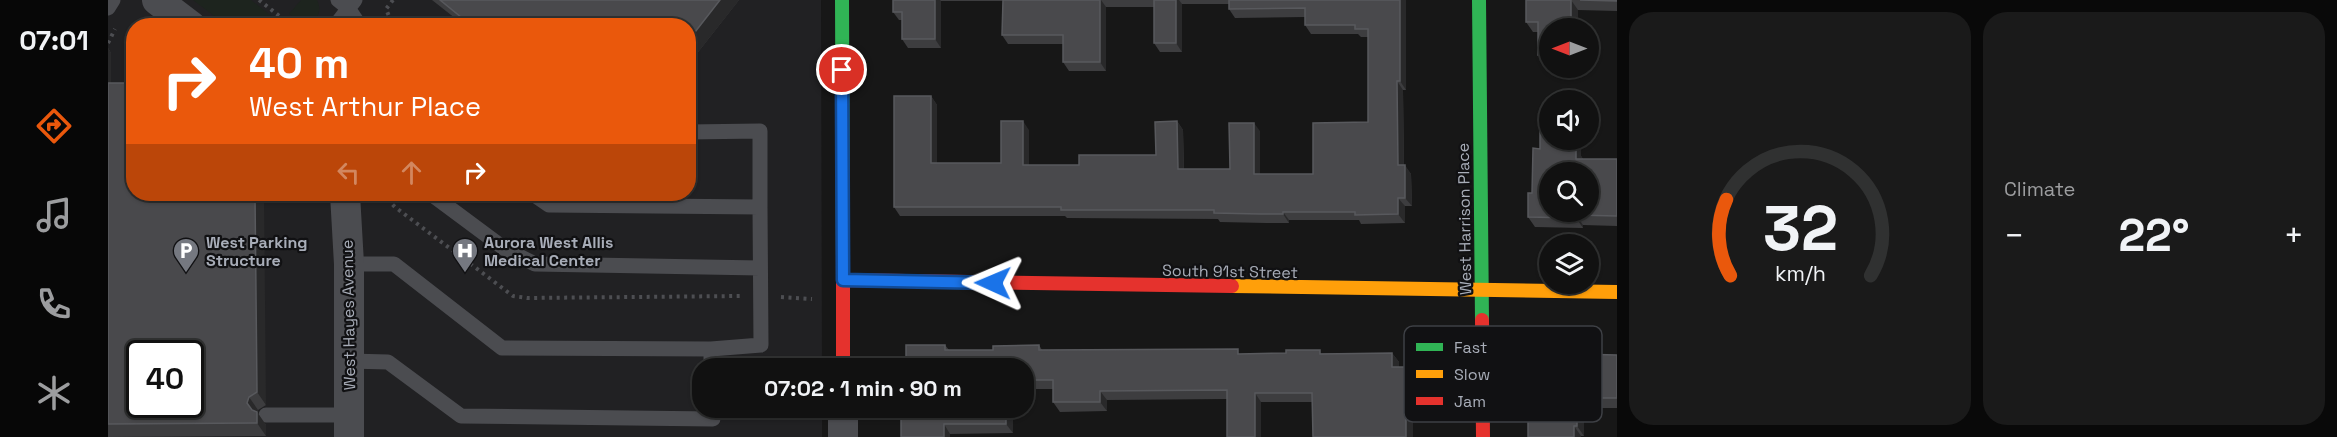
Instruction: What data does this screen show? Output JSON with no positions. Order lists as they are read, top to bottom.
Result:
{
  "streets": {
    "street": ["West Harrison Place", "South 91st Street", "West Hayes Avenue"]
  },
  "crossings": [
    ["West Harrison Place", "South 91st Street"]
  ],
  "places": {
    "parking": ["West Parking Structure"],
    "hospital": ["Aurora West Allis Medical Center"]
  },
  "legend": ["Fast", "Slow", "Jam"],
  "north": "left",
  "page": {
    "tabs": "07:01",
    "tile": "Climate",
    "turn": ["40 m", "West Arthur Place"],
    "heat": ["−", "22°", "+"],
    "limit": "40",
    "trip": "07:02 · 1 min · 90 m",
    "gauge": ["32", "km/h"]
  }
}
